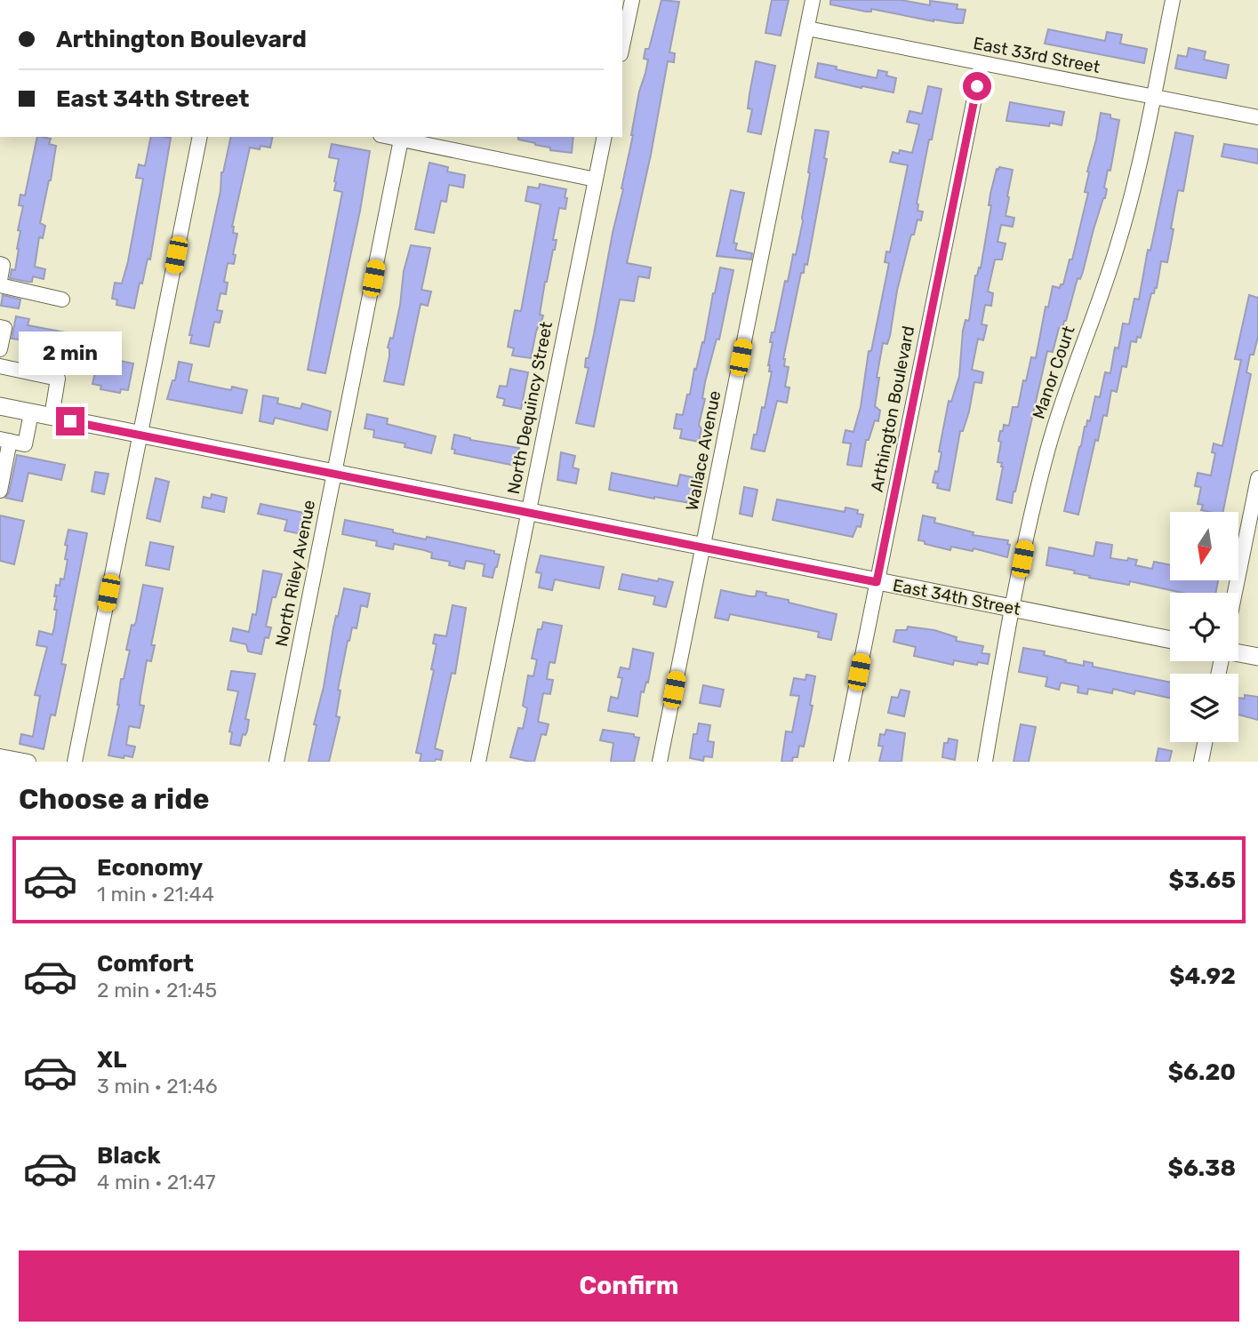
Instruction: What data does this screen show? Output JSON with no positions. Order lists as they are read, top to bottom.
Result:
{
  "streets": {
    "main road": ["East 34th Street"],
    "street": [
      "East 33rd Street",
      "Manor Court",
      "North Dequincy Street",
      "Arthington Boulevard",
      "Wallace Avenue",
      "North Riley Avenue"
    ]
  },
  "crossings": [
    ["East 33rd Street", "Manor Court"],
    ["East 33rd Street", "Arthington Boulevard"],
    ["East 33rd Street", "Wallace Avenue"],
    ["Manor Court", "East 34th Street"],
    ["North Dequincy Street", "East 34th Street"],
    ["Arthington Boulevard", "East 34th Street"],
    ["Wallace Avenue", "East 34th Street"],
    ["North Riley Avenue", "East 34th Street"]
  ],
  "north": "bottom",
  "page": {
    "banner": ["Arthington Boulevard", "East 34th Street"],
    "bubble": "2 min",
    "heading": "Choose a ride",
    "list": [
      {
        "name": "Economy",
        "note": "1 min · 21:44",
        "value": "$3.65"
      },
      {
        "name": "Comfort",
        "note": "2 min · 21:45",
        "value": "$4.92"
      },
      {
        "name": "XL",
        "note": "3 min · 21:46",
        "value": "$6.20"
      },
      {
        "name": "Black",
        "note": "4 min · 21:47",
        "value": "$6.38"
      }
    ],
    "buttons": "Confirm"
  }
}
